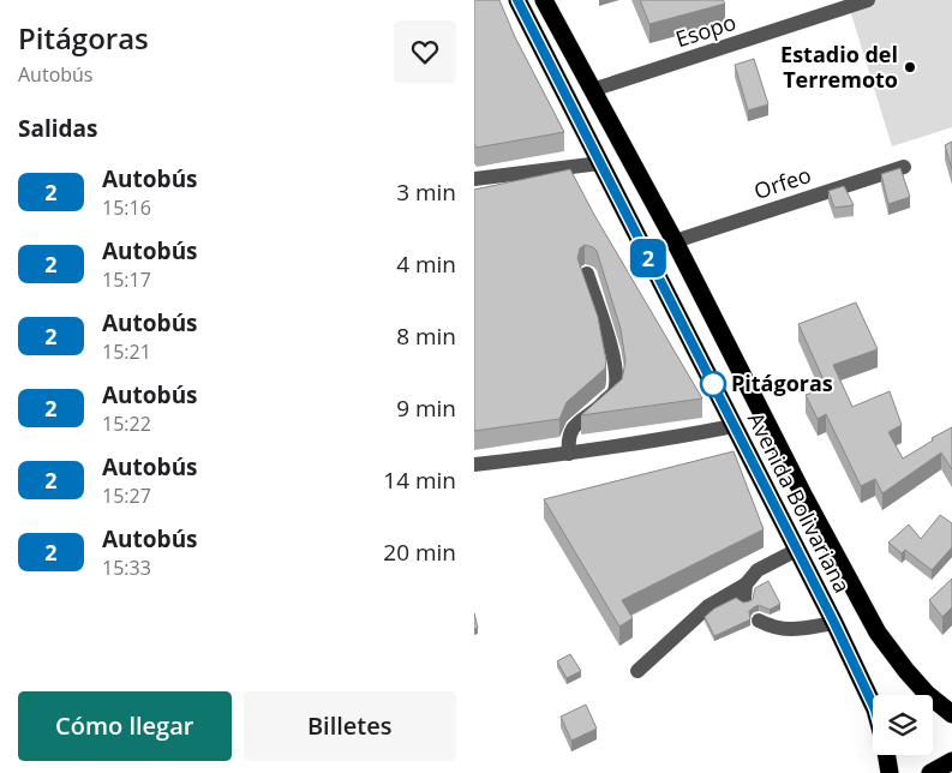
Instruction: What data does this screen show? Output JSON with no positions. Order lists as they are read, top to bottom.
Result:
{
  "streets": {
    "highway": ["Avenida Bolivariana"],
    "street": ["Esopo", "Orfeo"]
  },
  "crossings": [
    ["Esopo", "Avenida Bolivariana"],
    ["Orfeo", "Avenida Bolivariana"]
  ],
  "places": ["Estadio del Terremoto", "Pitágoras"],
  "lines": ["bus line 2"],
  "page": {
    "heading": [
      ["Pitágoras", "Autobús"],
      "Salidas"
    ],
    "on_map": "2",
    "list": [
      {
        "mark": "2",
        "name": "Autobús",
        "note": "15:16",
        "value": "3 min"
      },
      {
        "mark": "2",
        "name": "Autobús",
        "note": "15:17",
        "value": "4 min"
      },
      {
        "mark": "2",
        "name": "Autobús",
        "note": "15:21",
        "value": "8 min"
      },
      {
        "mark": "2",
        "name": "Autobús",
        "note": "15:22",
        "value": "9 min"
      },
      {
        "mark": "2",
        "name": "Autobús",
        "note": "15:27",
        "value": "14 min"
      },
      {
        "mark": "2",
        "name": "Autobús",
        "note": "15:33",
        "value": "20 min"
      }
    ],
    "buttons": ["Cómo llegar", "Billetes"]
  }
}
